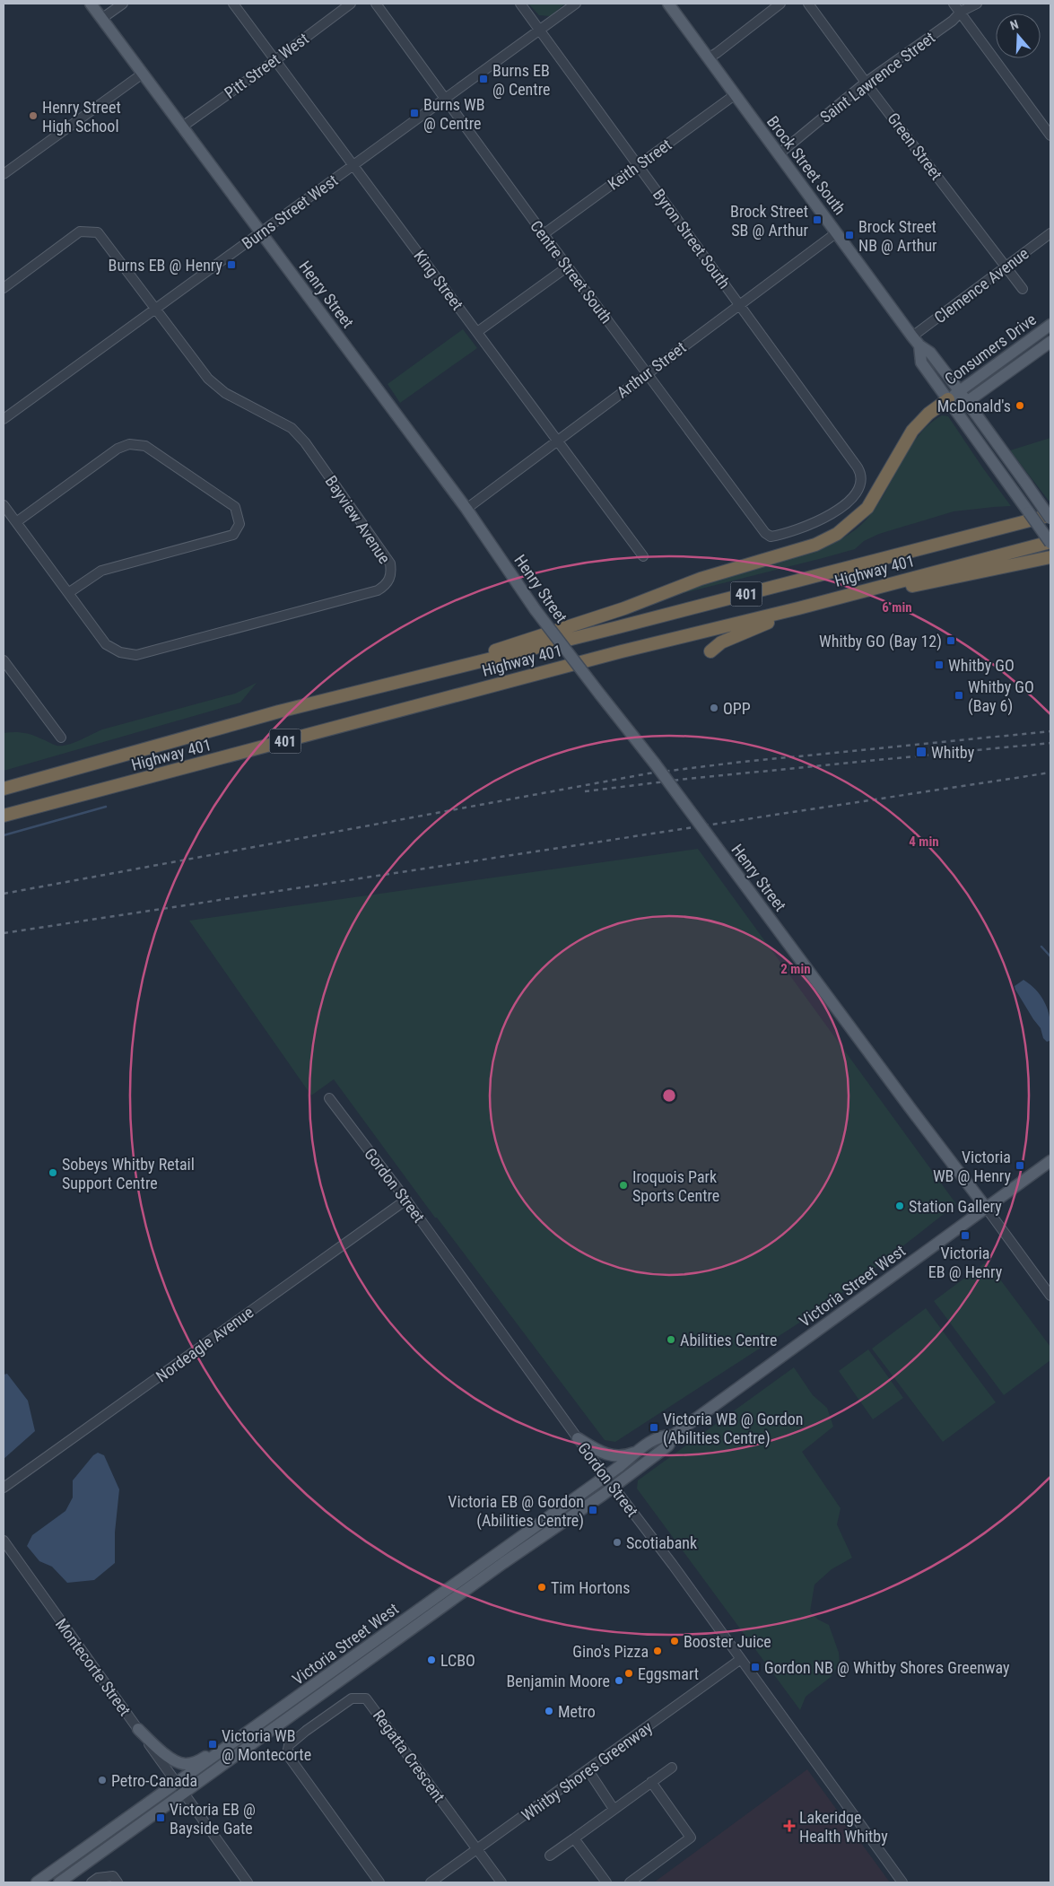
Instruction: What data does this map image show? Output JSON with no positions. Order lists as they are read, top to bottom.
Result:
{
  "streets": {
    "highway": ["Highway 401", "401"],
    "main road": [
      "Brock Street South",
      "Henry Street",
      "Consumers Drive",
      "Victoria Street West"
    ],
    "street": [
      "Pitt Street West",
      "Saint Lawrence Street",
      "Green Street",
      "Keith Street",
      "Burns Street West",
      "Byron Street South",
      "Centre Street South",
      "King Street",
      "Clemence Avenue",
      "Arthur Street",
      "Bayview Avenue",
      "Gordon Street",
      "Nordeagle Avenue",
      "Montecorte Street",
      "Regatta Crescent",
      "Whitby Shores Greenway"
    ]
  },
  "crossings": [
    ["Pitt Street West", "King Street"],
    ["Pitt Street West", "Henry Street"],
    ["Saint Lawrence Street", "Green Street"],
    ["Saint Lawrence Street", "Brock Street South"],
    ["Green Street", "Clemence Avenue"],
    ["Keith Street", "Brock Street South"],
    ["Keith Street", "Byron Street South"],
    ["Keith Street", "Centre Street South"],
    ["Brock Street South", "Clemence Avenue"],
    ["Brock Street South", "Consumers Drive"],
    ["Brock Street South", "Arthur Street"],
    ["Brock Street South", "Highway 401"],
    ["Burns Street West", "Byron Street South"],
    ["Burns Street West", "Centre Street South"],
    ["Burns Street West", "King Street"],
    ["Burns Street West", "Henry Street"],
    ["Burns Street West", "Bayview Avenue"],
    ["Byron Street South", "Centre Street South"],
    ["Byron Street South", "Arthur Street"],
    ["Centre Street South", "Arthur Street"],
    ["King Street", "Arthur Street"],
    ["Henry Street", "Arthur Street"],
    ["Henry Street", "Victoria Street West"],
    ["Gordon Street", "Victoria Street West"],
    ["Gordon Street", "Nordeagle Avenue"],
    ["Gordon Street", "Whitby Shores Greenway"],
    ["Victoria Street West", "Montecorte Street"],
    ["Regatta Crescent", "Whitby Shores Greenway"]
  ],
  "places": {
    "transit": [
      "Burns EB @ Centre",
      "Burns WB @ Centre",
      "Brock Street SB @ Arthur",
      "Brock Street NB @ Arthur",
      "Burns EB @ Henry",
      "Whitby GO (Bay 12)",
      "Whitby GO",
      "Whitby GO (Bay 6)",
      "Whitby",
      "Victoria WB @ Henry",
      "Victoria EB @ Henry",
      "Victoria WB @ Gordon (Abilities Centre)",
      "Victoria EB @ Gordon (Abilities Centre)",
      "Gordon NB @ Whitby Shores Greenway",
      "Victoria WB @ Montecorte",
      "Victoria EB @ Bayside Gate"
    ],
    "other": [
      "Henry Street High School",
      "McDonald's",
      "OPP",
      "Sobeys Whitby Retail Support Centre",
      "Iroquois Park Sports Centre",
      "Station Gallery",
      "Abilities Centre",
      "Scotiabank",
      "Tim Hortons",
      "Booster Juice",
      "Gino's Pizza",
      "LCBO",
      "Eggsmart",
      "Benjamin Moore",
      "Metro",
      "Petro-Canada"
    ],
    "health": ["Lakeridge Health Whitby"]
  },
  "north": "top",
  "rings": ["6 min", "4 min", "2 min"]
}
